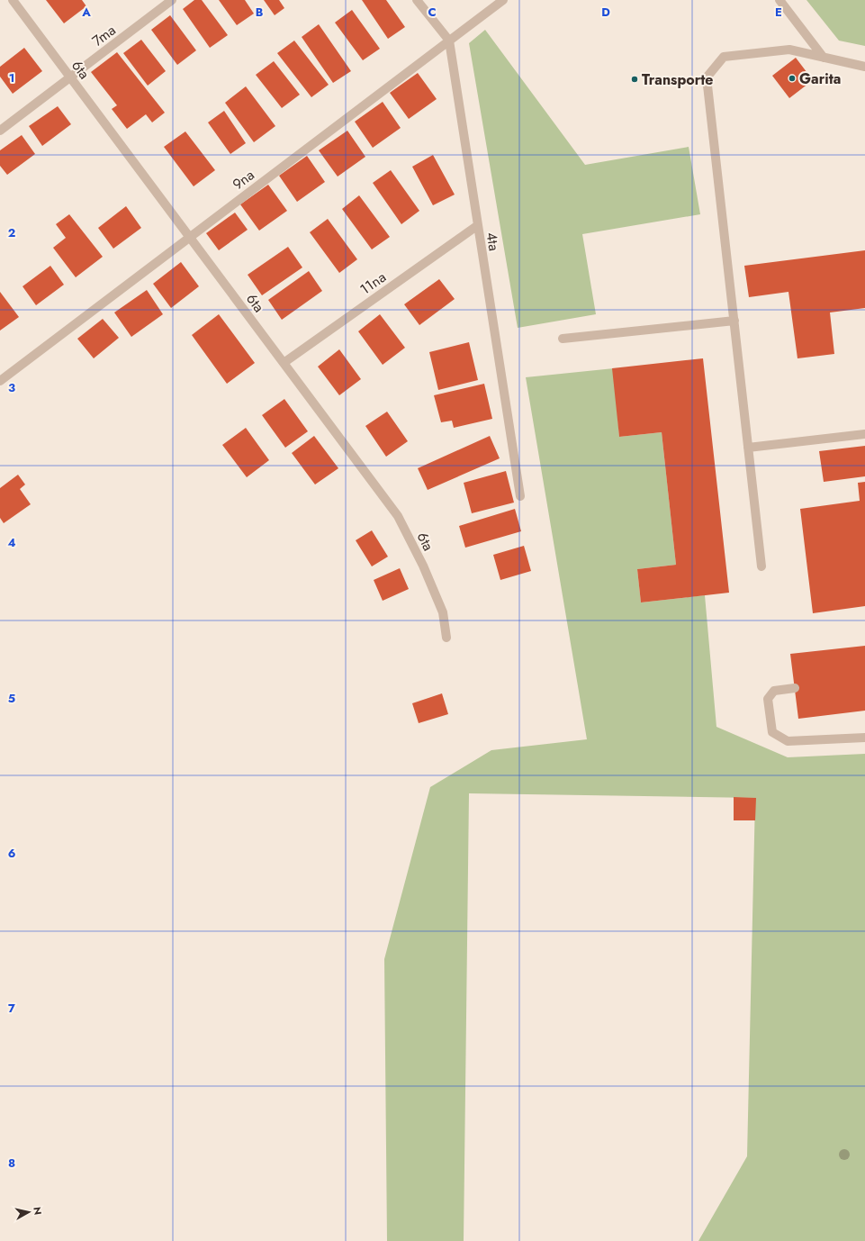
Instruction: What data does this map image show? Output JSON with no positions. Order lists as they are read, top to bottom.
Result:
{
  "streets": {
    "street": [
      "7ma",
      "6ta",
      "9na",
      "4ta",
      "11na"
    ]
  },
  "crossings": [
    ["7ma", "6ta"],
    ["6ta", "9na"],
    ["6ta", "11na"],
    ["9na", "4ta"],
    ["4ta", "11na"]
  ],
  "places": ["Garita", "Transporte"],
  "north": "right",
  "grid": {
    "columns": [
      "A",
      "B",
      "C",
      "D",
      "E"
    ],
    "rows": [
      "1",
      "2",
      "3",
      "4",
      "5",
      "6",
      "7",
      "8"
    ]
  }
}
